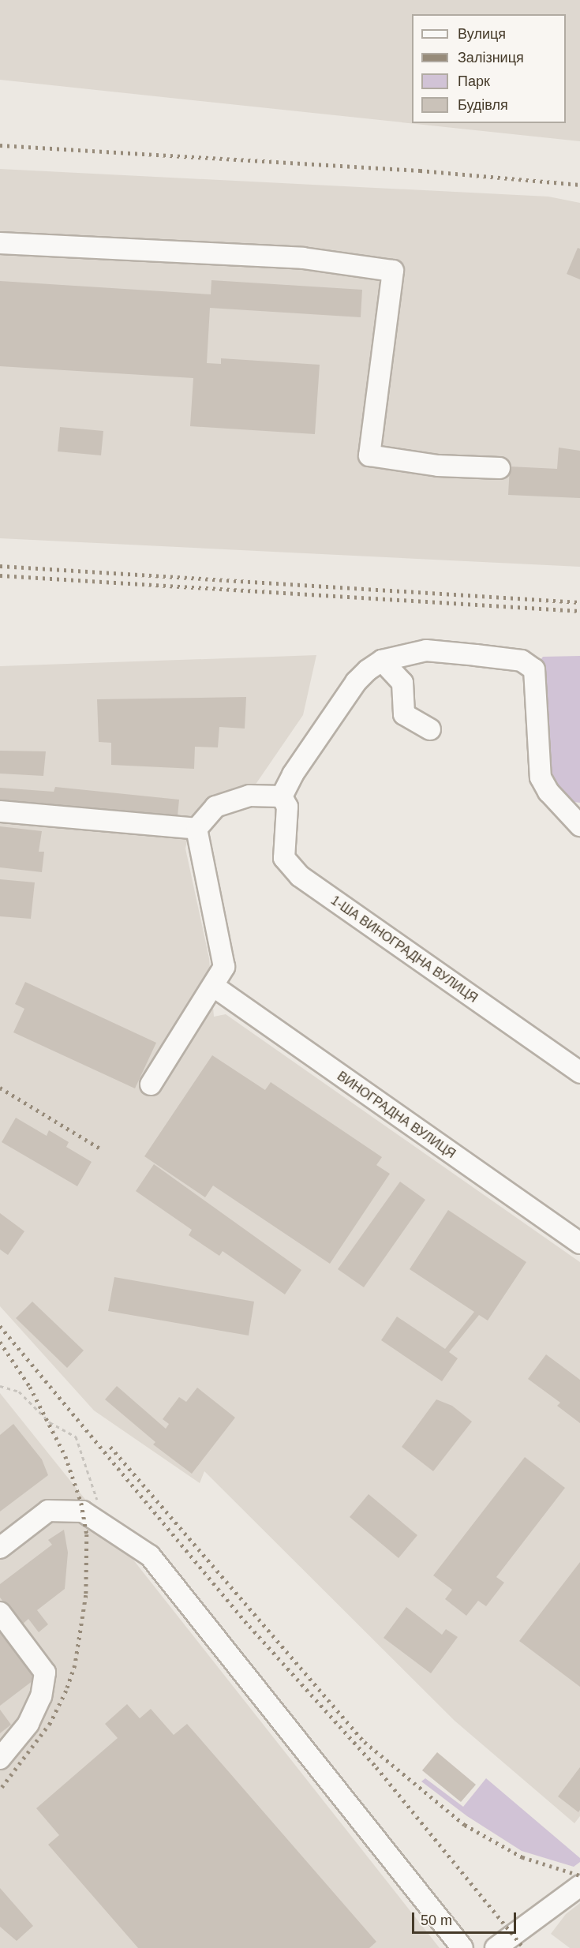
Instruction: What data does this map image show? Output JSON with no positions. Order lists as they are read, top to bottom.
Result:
{
  "streets": {
    "street": ["1-ША ВИНОГРАДНА ВУЛИЦЯ", "ВИНОГРАДНА ВУЛИЦЯ"]
  },
  "legend": [
    "Вулиця",
    "Залізниця",
    "Парк",
    "Будівля"
  ],
  "scale_bar": "50 m"
}
